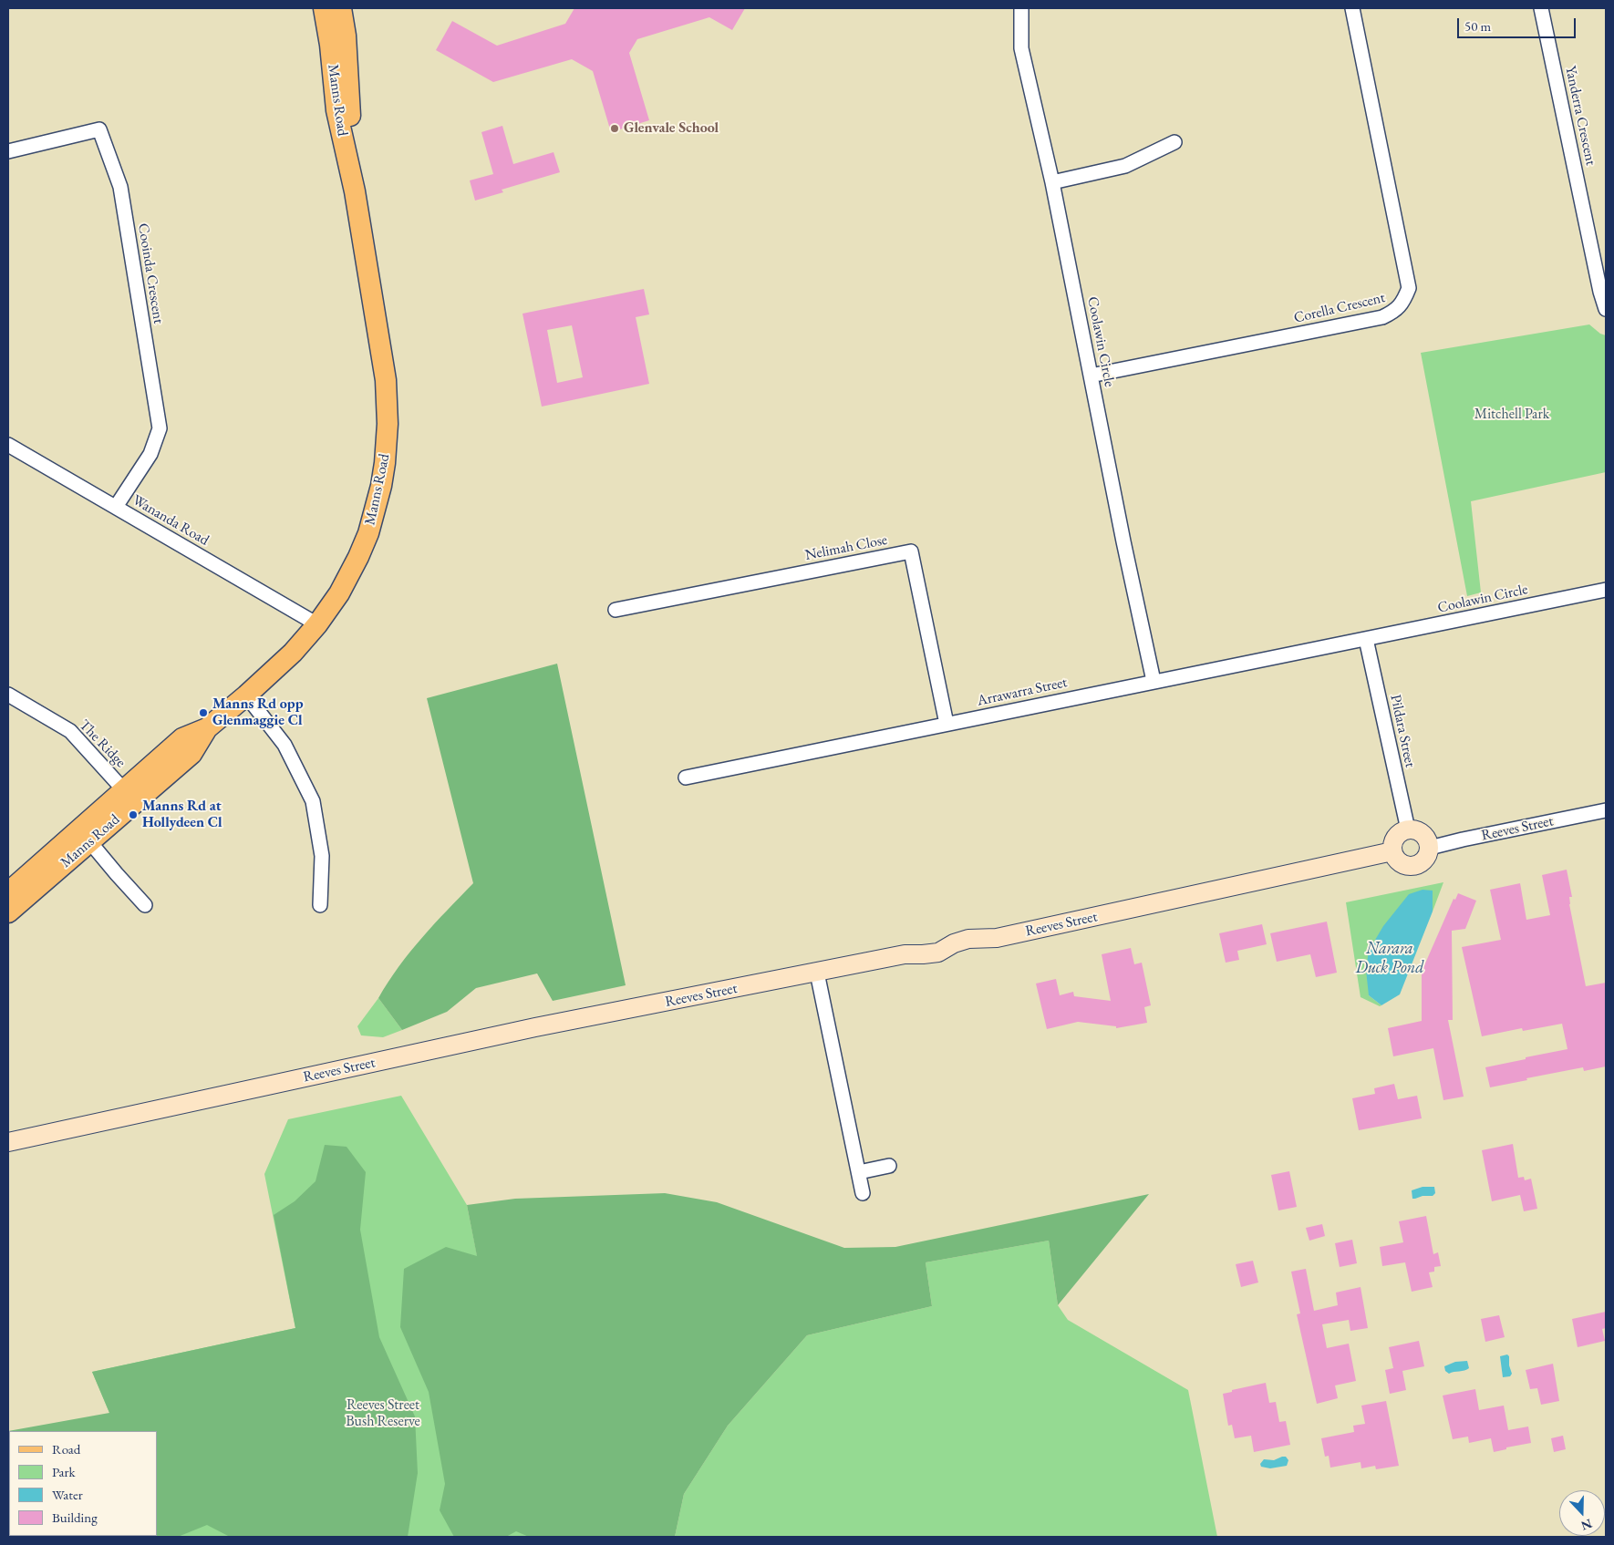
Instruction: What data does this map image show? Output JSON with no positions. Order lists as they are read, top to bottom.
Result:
{
  "streets": {
    "main road": ["Manns Road"],
    "street": [
      "Yanderra Crescent",
      "Cooinda Crescent",
      "Corella Crescent",
      "Coolawin Circle",
      "Wananda Road",
      "Nelimah Close",
      "Arrawarra Street",
      "Pildara Street",
      "The Ridge",
      "Reeves Street"
    ]
  },
  "crossings": [
    ["Manns Road", "Wananda Road"],
    ["Manns Road", "The Ridge"],
    ["Cooinda Crescent", "Wananda Road"],
    ["Corella Crescent", "Coolawin Circle"],
    ["Coolawin Circle", "Arrawarra Street"],
    ["Coolawin Circle", "Pildara Street"],
    ["Nelimah Close", "Arrawarra Street"],
    ["Arrawarra Street", "Pildara Street"],
    ["Pildara Street", "Reeves Street"]
  ],
  "water": ["Narara Duck Pond"],
  "parks": ["Mitchell Park", "Reeves Street Bush Reserve"],
  "places": ["Glenvale School", "Manns Rd opp Glenmaggie Cl", "Manns Rd at Hollydeen Cl"],
  "legend": [
    "Road",
    "Park",
    "Water",
    "Building"
  ],
  "scale_bar": "50 m",
  "north": "bottom"
}
